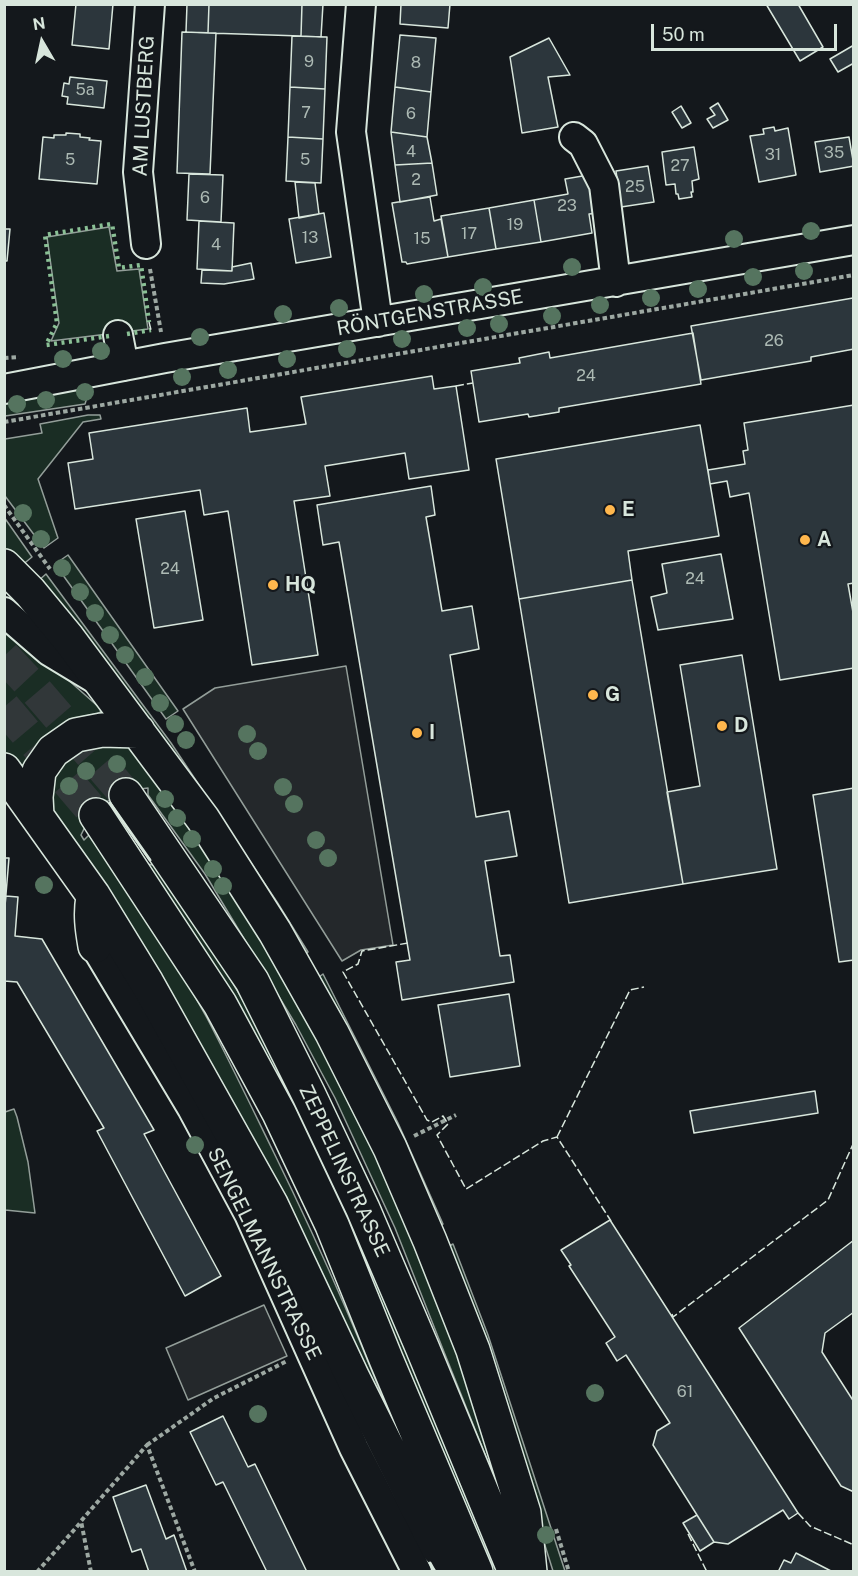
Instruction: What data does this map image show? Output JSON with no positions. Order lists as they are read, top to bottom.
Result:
{
  "streets": {
    "highway": ["ZEPPELINSTRASSE"],
    "street": ["AM LUSTBERG", "RÖNTGENSTRASSE", "SENGELMANNSTRASSE"]
  },
  "places": [
    "E",
    "A",
    "HQ",
    "G",
    "D",
    "I"
  ],
  "house_numbers": [
    "9",
    "8",
    "5a",
    "7",
    "6",
    "4",
    "35",
    "31",
    "5",
    "5",
    "27",
    "2",
    "25",
    "6",
    "23",
    "19",
    "17",
    "13",
    "15",
    "4",
    "26",
    "24",
    "24",
    "24",
    "61"
  ],
  "scale_bar": "50 m",
  "north": "top"
}
